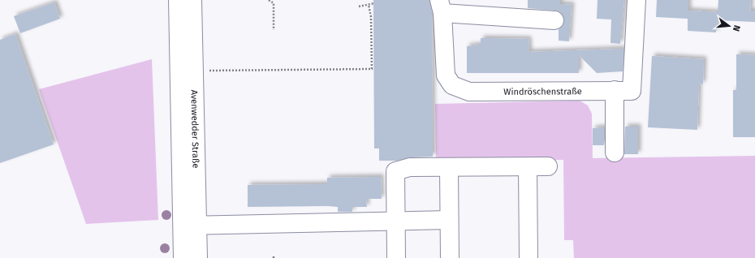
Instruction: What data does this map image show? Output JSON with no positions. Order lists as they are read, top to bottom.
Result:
{
  "streets": {
    "main road": ["Windröschenstraße", "Avenwedder Straße"]
  },
  "north": "right"
}
